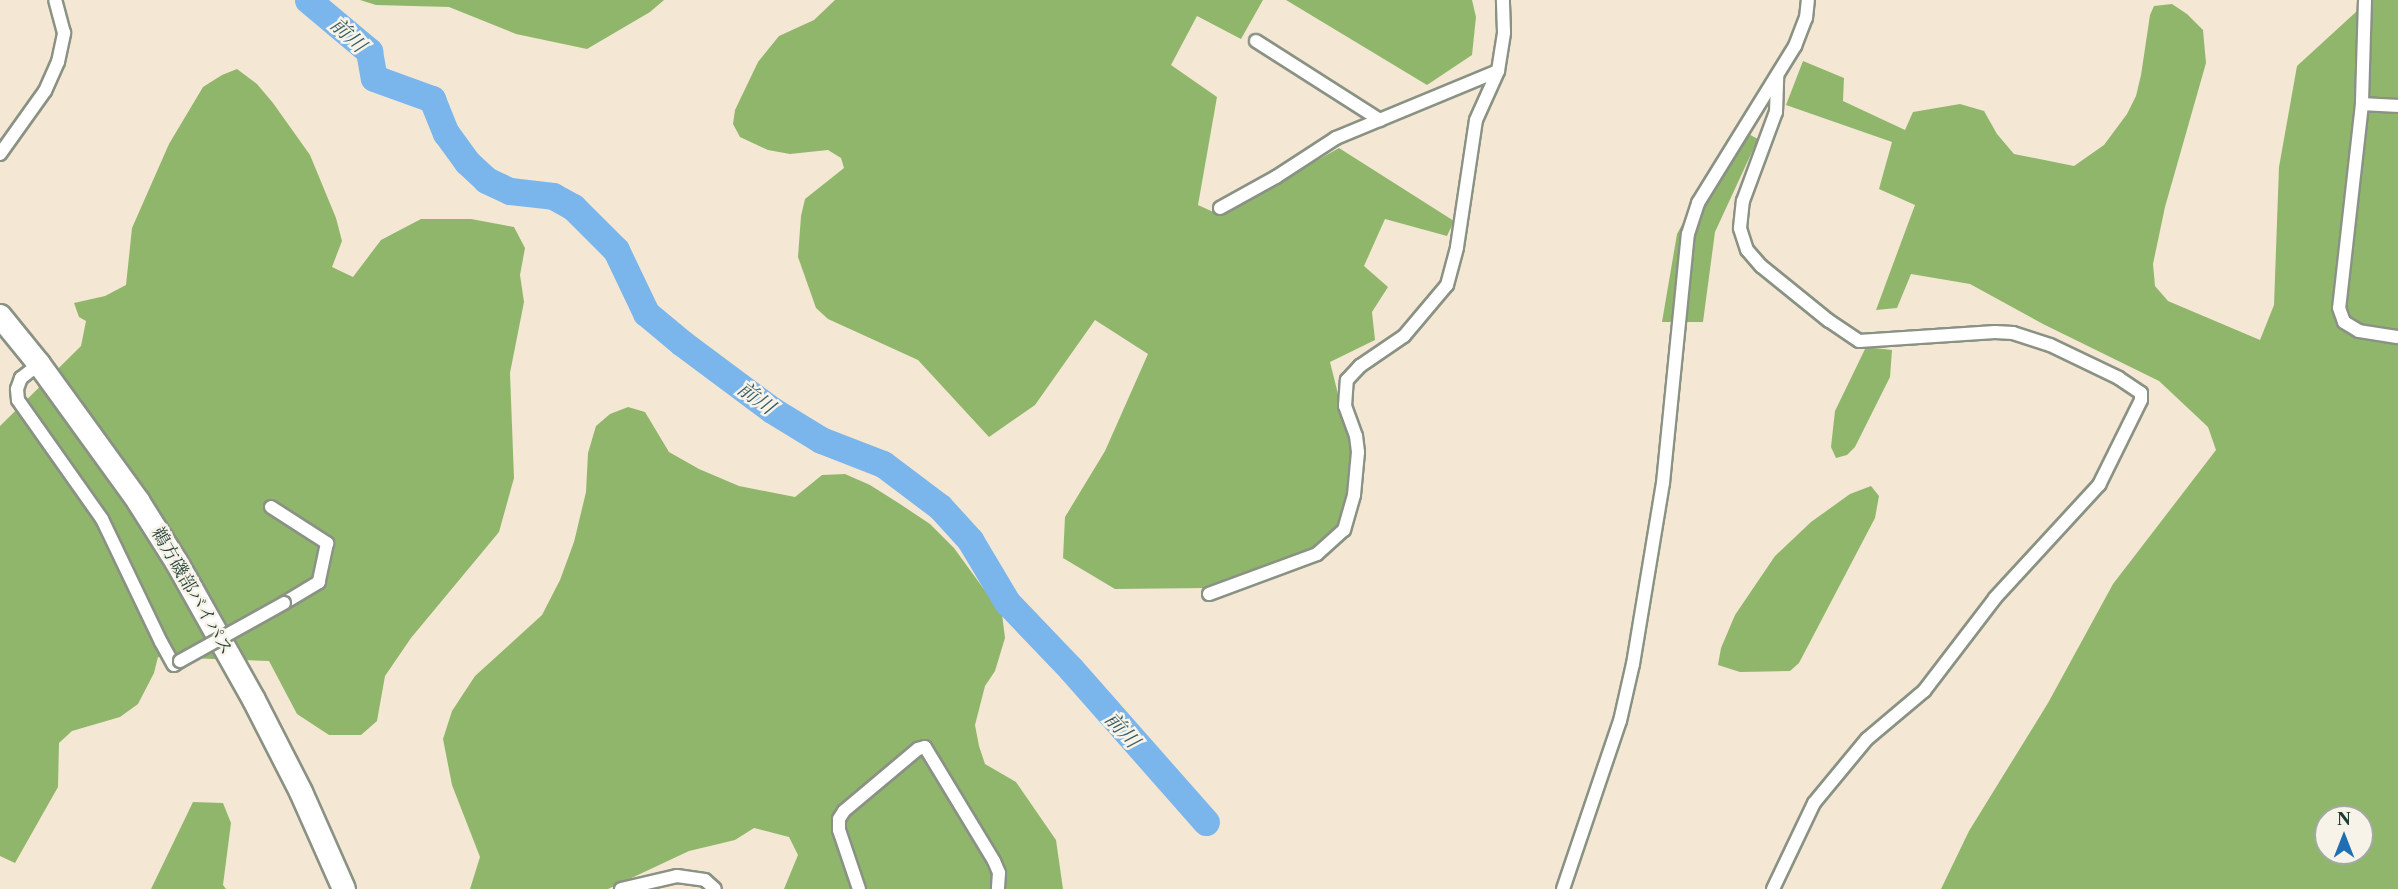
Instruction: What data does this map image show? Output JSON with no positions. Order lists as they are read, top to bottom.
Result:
{
  "streets": {
    "highway": ["鵜方磯部バイパス"]
  },
  "water": ["前川"],
  "north": "top"
}
